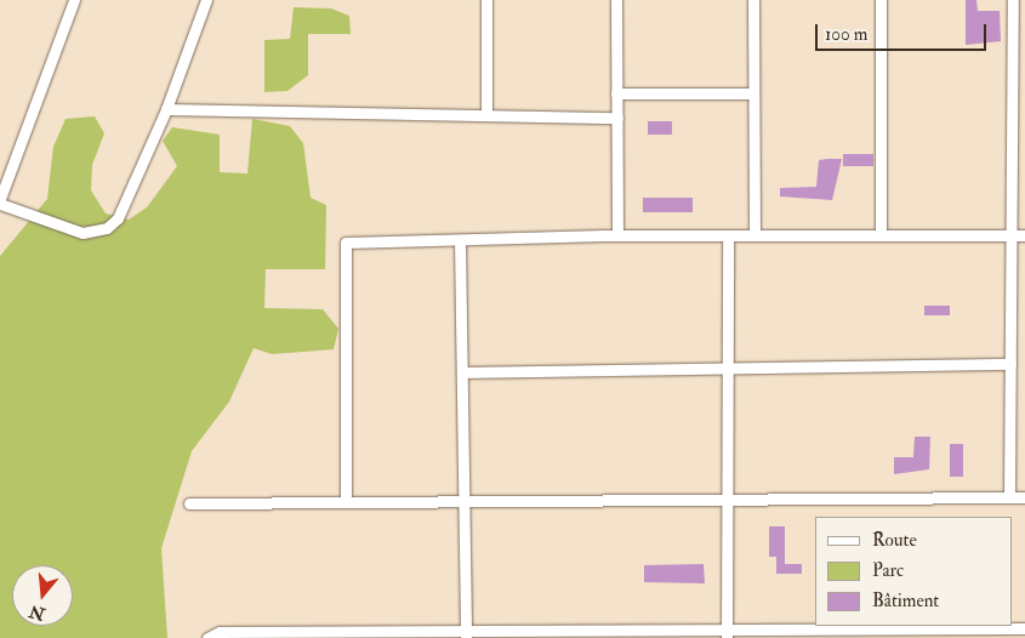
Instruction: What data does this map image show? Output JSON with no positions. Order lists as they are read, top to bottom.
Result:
{
  "legend": ["Route", "Parc", "Bâtiment"],
  "scale_bar": "100 m",
  "north": "bottom"
}
